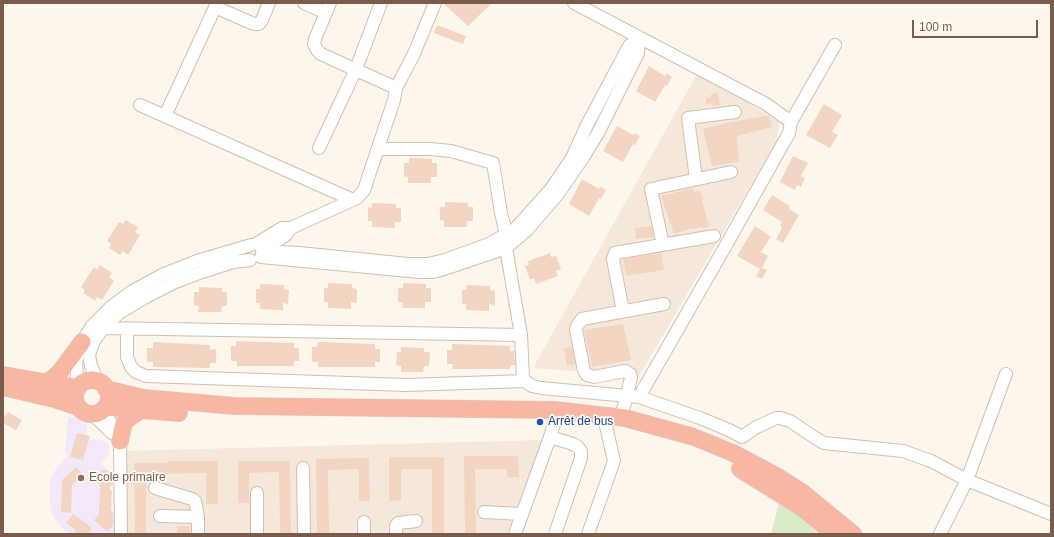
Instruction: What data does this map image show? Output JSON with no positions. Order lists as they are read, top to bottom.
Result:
{
  "places": ["Arrêt de bus", "Ecole primaire"],
  "scale_bar": "100 m"
}
